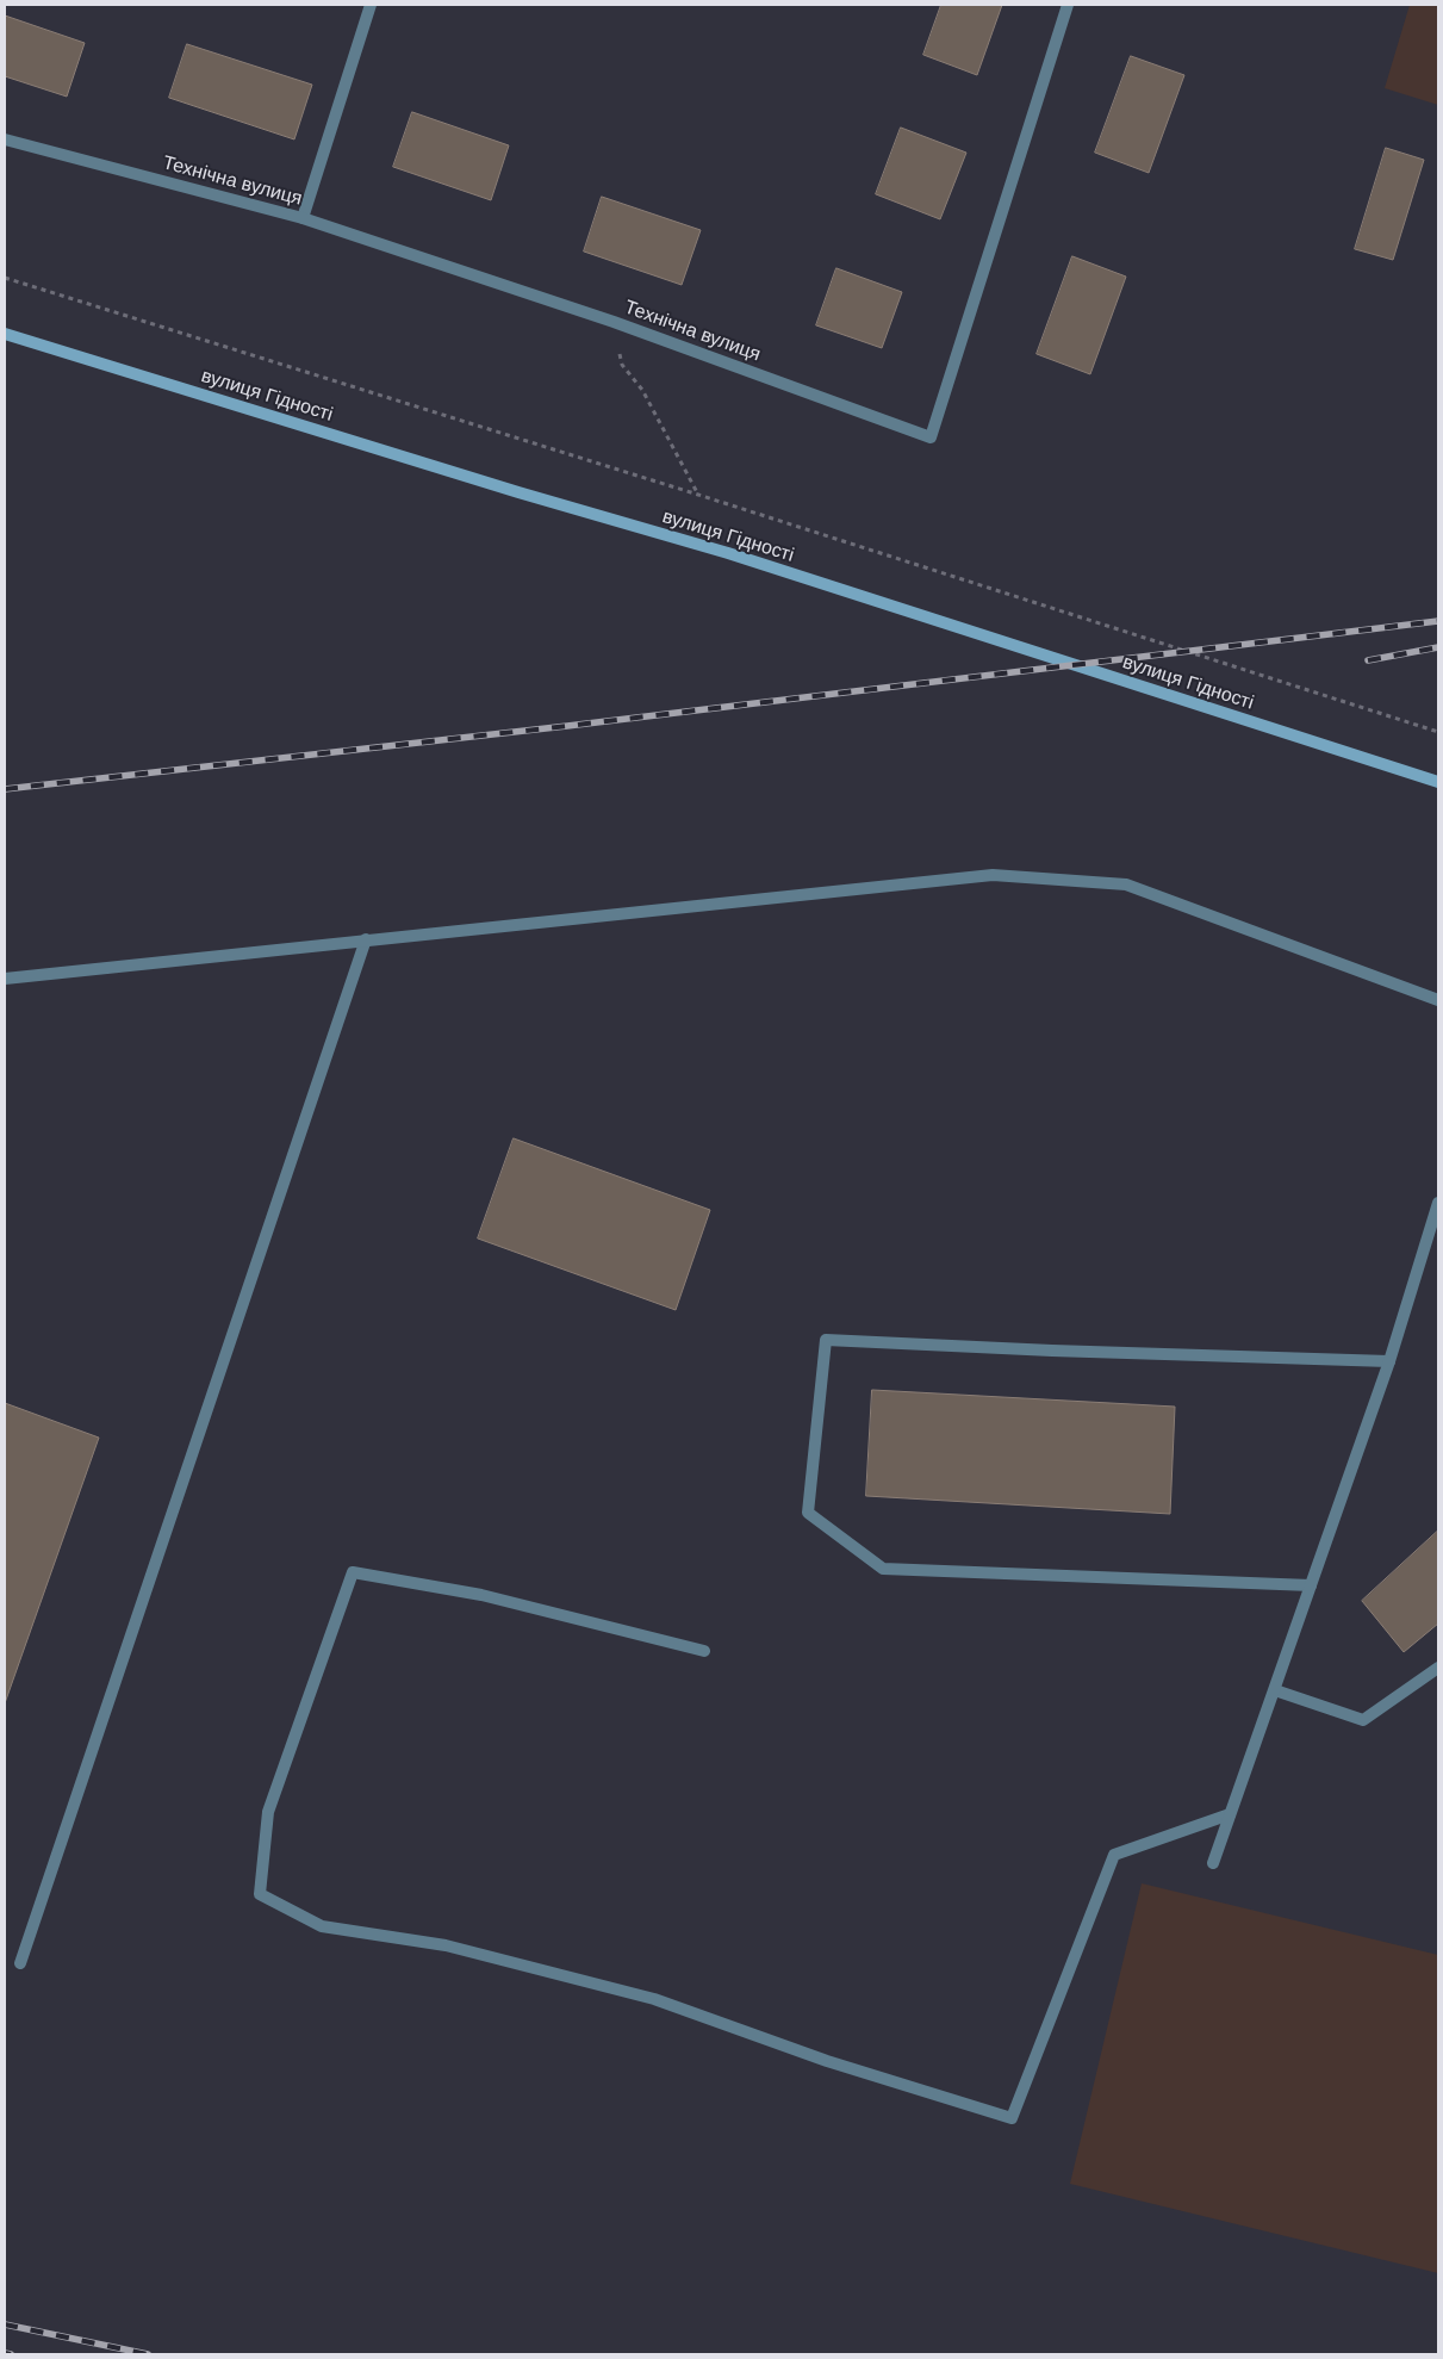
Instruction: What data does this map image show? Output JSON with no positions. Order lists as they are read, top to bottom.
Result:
{
  "streets": {
    "main road": ["вулиця Гідності"],
    "street": ["Технічна вулиця"]
  }
}
